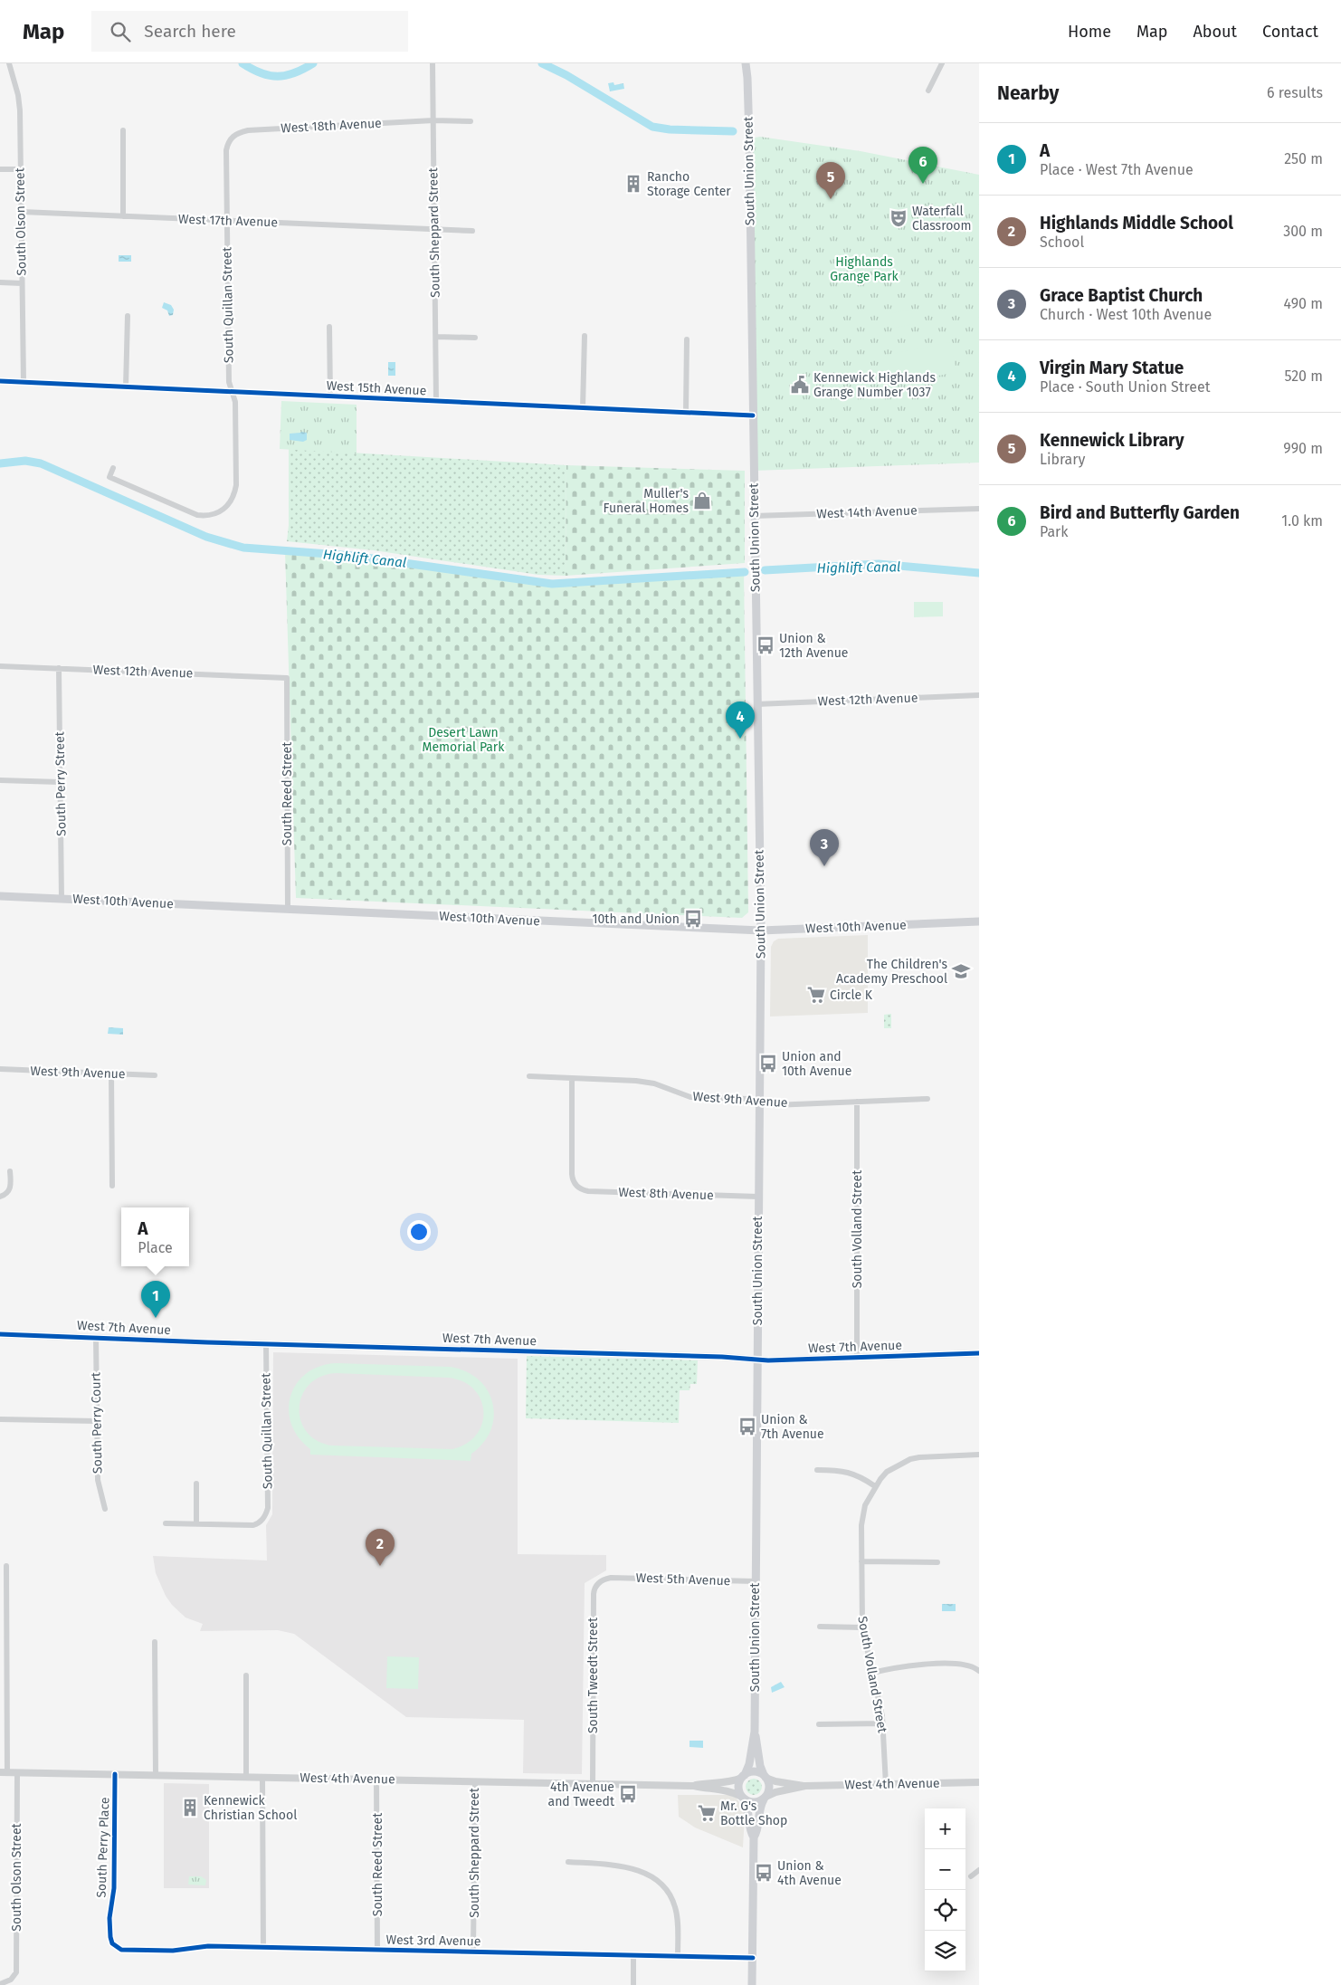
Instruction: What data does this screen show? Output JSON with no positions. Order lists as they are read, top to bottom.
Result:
{
  "streets": {
    "main road": ["South Union Street", "West 10th Avenue"],
    "street": [
      "West 18th Avenue",
      "West 17th Avenue",
      "South Olson Street",
      "South Sheppard Street",
      "South Quillan Street",
      "West 15th Avenue",
      "West 14th Avenue",
      "West 12th Avenue",
      "South Perry Street",
      "South Reed Street",
      "West 9th Avenue",
      "West 8th Avenue",
      "South Volland Street",
      "West 7th Avenue",
      "South Perry Court",
      "West 5th Avenue",
      "South Tweedt Street",
      "West 4th Avenue",
      "South Perry Place",
      "West 3rd Avenue"
    ]
  },
  "crossings": [
    ["West 18th Avenue", "South Sheppard Street"],
    ["West 18th Avenue", "South Quillan Street"],
    ["South Union Street", "West 15th Avenue"],
    ["South Union Street", "West 14th Avenue"],
    ["South Union Street", "West 12th Avenue"],
    ["South Union Street", "West 10th Avenue"],
    ["South Union Street", "West 9th Avenue"],
    ["South Union Street", "West 8th Avenue"],
    ["South Union Street", "West 7th Avenue"],
    ["South Union Street", "West 5th Avenue"],
    ["South Union Street", "West 4th Avenue"],
    ["West 17th Avenue", "South Olson Street"],
    ["West 17th Avenue", "South Sheppard Street"],
    ["West 17th Avenue", "South Quillan Street"],
    ["South Olson Street", "West 15th Avenue"],
    ["South Olson Street", "West 4th Avenue"],
    ["South Sheppard Street", "West 15th Avenue"],
    ["South Sheppard Street", "West 4th Avenue"],
    ["South Sheppard Street", "West 3rd Avenue"],
    ["South Quillan Street", "West 15th Avenue"],
    ["South Quillan Street", "West 7th Avenue"],
    ["West 12th Avenue", "South Perry Street"],
    ["West 12th Avenue", "South Reed Street"],
    ["South Perry Street", "West 10th Avenue"],
    ["South Reed Street", "West 10th Avenue"],
    ["South Reed Street", "West 4th Avenue"],
    ["South Reed Street", "West 3rd Avenue"],
    ["West 9th Avenue", "West 8th Avenue"],
    ["West 9th Avenue", "South Volland Street"],
    ["South Volland Street", "West 7th Avenue"],
    ["South Volland Street", "West 4th Avenue"],
    ["West 7th Avenue", "South Perry Court"],
    ["West 5th Avenue", "South Tweedt Street"],
    ["South Tweedt Street", "West 4th Avenue"],
    ["West 4th Avenue", "South Perry Place"],
    ["South Perry Place", "West 3rd Avenue"]
  ],
  "water": ["Highlift Canal"],
  "parks": ["Highlands Grange Park", "Desert Lawn Memorial Park"],
  "places": {
    "building": ["Rancho Storage Center", "Kennewick Christian School"],
    "theatre": ["Waterfall Classroom"],
    "public building": ["Kennewick Highlands Grange Number 1037"],
    "shop": ["Muller's Funeral Homes"],
    "bus stop": [
      "Union & 12th Avenue",
      "10th and Union",
      "Union and 10th Avenue",
      "Union & 7th Avenue",
      "4th Avenue and Tweedt",
      "Union & 4th Avenue"
    ],
    "school or university": ["The Children's Academy Preschool"],
    "supermarket": ["Circle K", "Mr. G's Bottle Shop"]
  },
  "page": {
    "header": "Map",
    "search": "Search here",
    "nav": [
      "Home",
      "Map",
      "About",
      "Contact"
    ],
    "heading": ["Nearby", "6 results"],
    "list": [
      {
        "mark": "1",
        "name": "A",
        "note": "Place · West 7th Avenue",
        "value": "250 m"
      },
      {
        "mark": "2",
        "name": "Highlands Middle School",
        "note": "School",
        "value": "300 m"
      },
      {
        "mark": "3",
        "name": "Grace Baptist Church",
        "note": "Church · West 10th Avenue",
        "value": "490 m"
      },
      {
        "mark": "4",
        "name": "Virgin Mary Statue",
        "note": "Place · South Union Street",
        "value": "520 m"
      },
      {
        "mark": "5",
        "name": "Kennewick Library",
        "note": "Library",
        "value": "990 m"
      },
      {
        "mark": "6",
        "name": "Bird and Butterfly Garden",
        "note": "Park",
        "value": "1.0 km"
      }
    ],
    "pins": [
      "6",
      "5",
      "4",
      "3",
      "1",
      "2"
    ],
    "popup": ["A", "Place"],
    "map_buttons": ["+", "−"]
  }
}
